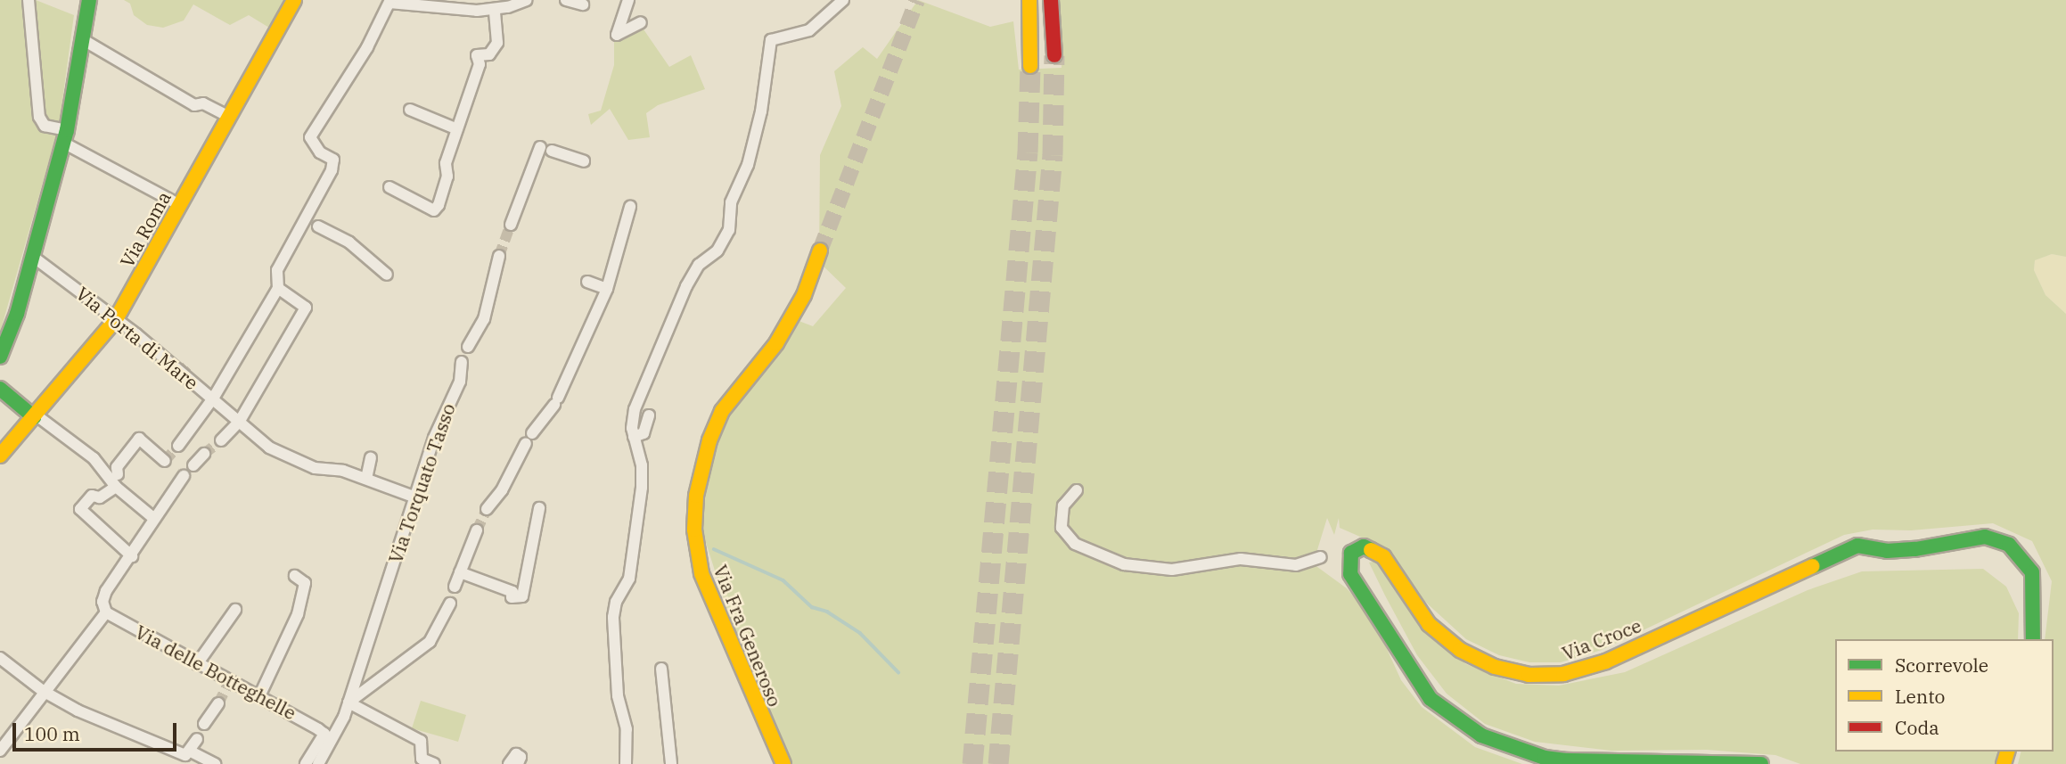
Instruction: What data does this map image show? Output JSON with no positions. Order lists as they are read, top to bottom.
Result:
{
  "streets": {
    "main road": ["Via Roma", "Via Fra Generoso", "Via Croce"],
    "street": ["Via Porta di Mare", "Via Torquato Tasso", "Via delle Botteghelle"]
  },
  "crossings": [
    ["Via Roma", "Via Porta di Mare"],
    ["Via Porta di Mare", "Via Torquato Tasso"],
    ["Via Torquato Tasso", "Via delle Botteghelle"]
  ],
  "legend": ["Scorrevole", "Lento", "Coda"],
  "scale_bar": "100 m"
}
